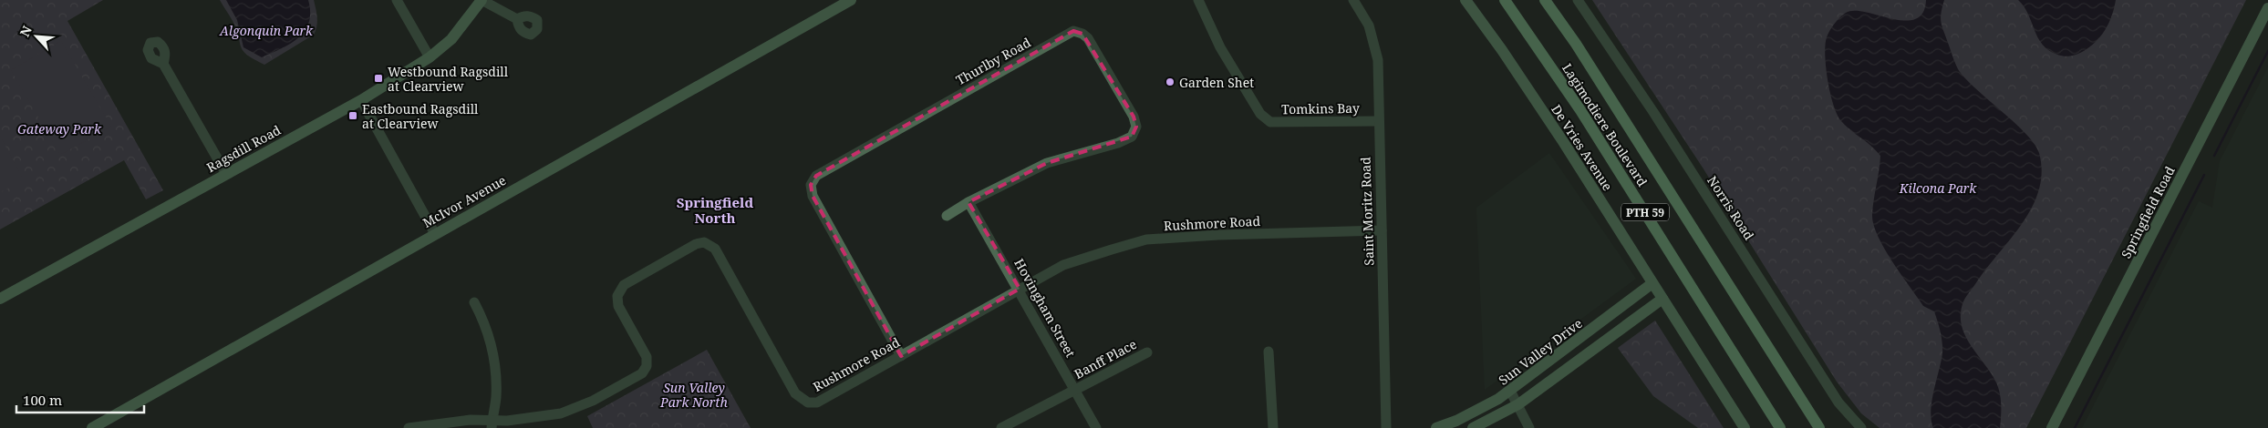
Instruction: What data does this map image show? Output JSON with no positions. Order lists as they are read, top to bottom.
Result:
{
  "streets": {
    "main road": ["Lagimodiere Boulevard", "PTH 59"],
    "street": [
      "Thurlby Road",
      "Tomkins Bay",
      "De Vries Avenue",
      "Ragsdill Road",
      "McIvor Avenue",
      "Norris Road",
      "Saint Moritz Road",
      "Springfield Road",
      "Rushmore Road",
      "Hovingham Street",
      "Sun Valley Drive",
      "Banff Place"
    ]
  },
  "crossings": [
    ["Thurlby Road", "Rushmore Road"],
    ["Thurlby Road", "Hovingham Street"],
    ["Tomkins Bay", "Saint Moritz Road"],
    ["De Vries Avenue", "Sun Valley Drive"],
    ["Saint Moritz Road", "Rushmore Road"],
    ["Rushmore Road", "Hovingham Street"],
    ["Hovingham Street", "Banff Place"]
  ],
  "districts": ["Springfield North"],
  "parks": [
    "Algonquin Park",
    "Gateway Park",
    "Kilcona Park",
    "Sun Valley Park North"
  ],
  "places": {
    "transit": ["Westbound Ragsdill at Clearview", "Eastbound Ragsdill at Clearview"],
    "other": ["Garden Shet"]
  },
  "scale_bar": "100 m",
  "north": "top left"
}
